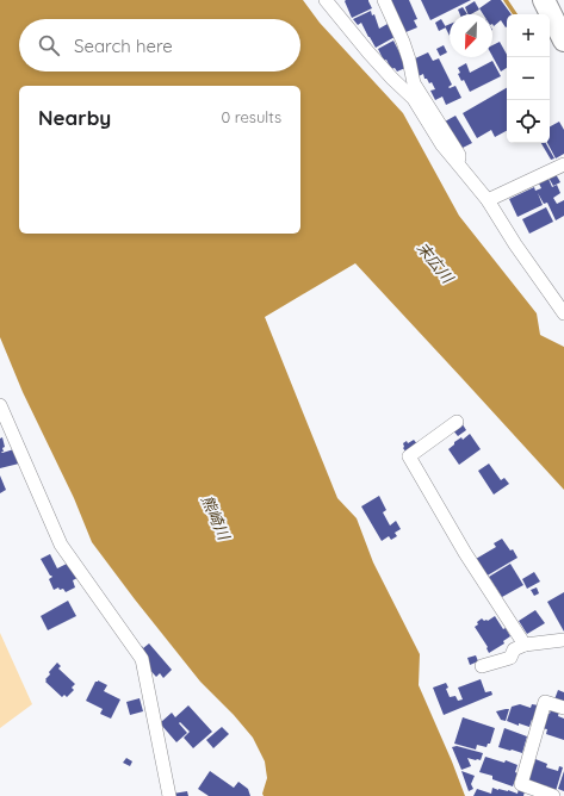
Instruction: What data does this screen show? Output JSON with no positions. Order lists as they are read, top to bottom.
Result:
{
  "water": ["末広川", "熊崎川"],
  "north": "bottom left",
  "page": {
    "map_buttons": ["+", "−"],
    "search": "Search here",
    "heading": ["Nearby", "0 results"]
  }
}
